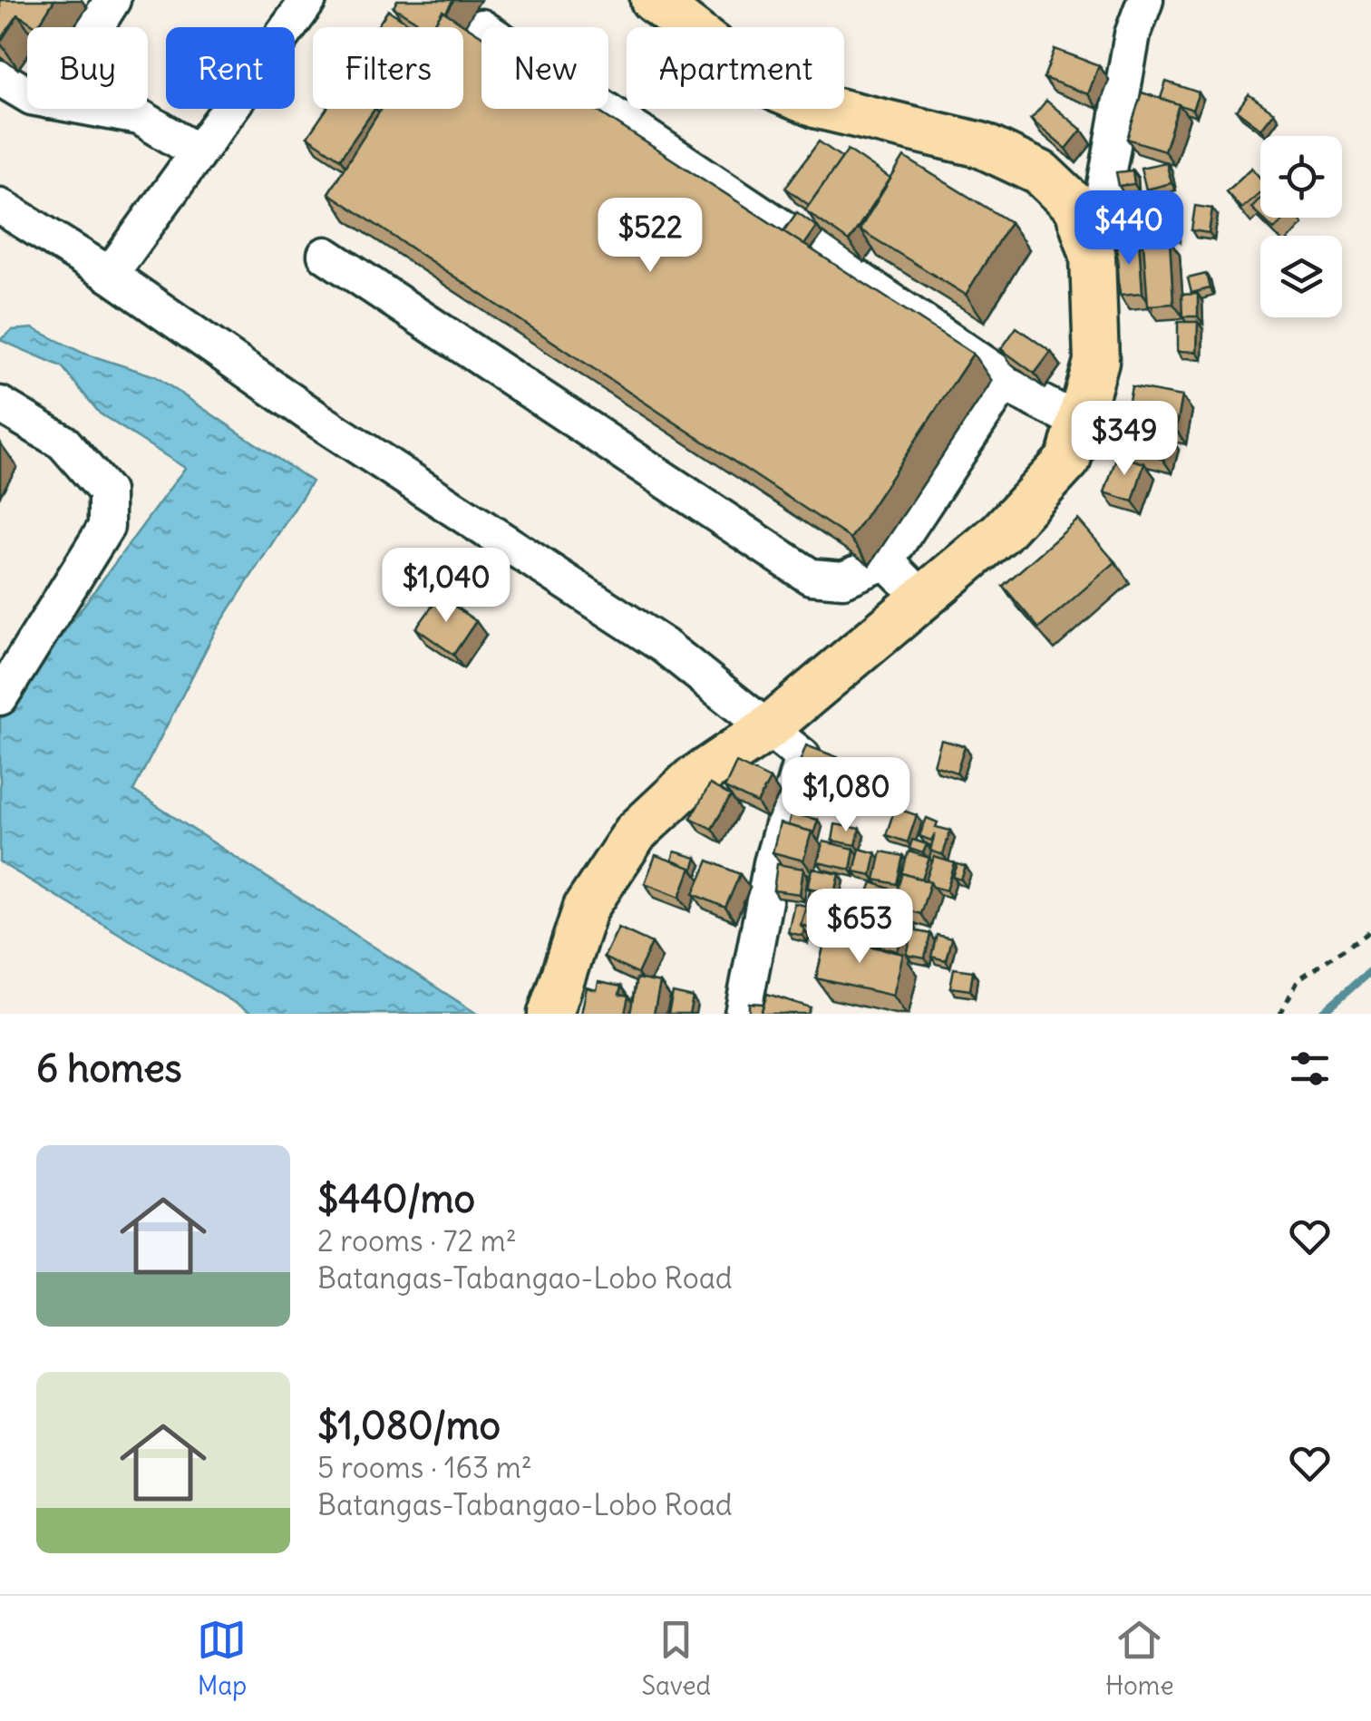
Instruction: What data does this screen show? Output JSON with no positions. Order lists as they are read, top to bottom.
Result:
{
  "page": {
    "chip": [
      "Buy",
      "Rent",
      "Filters",
      "New",
      "Apartment"
    ],
    "price": [
      "$440",
      "$522",
      "$349",
      "$1,040",
      "$1,080",
      "$653"
    ],
    "heading": "6 homes",
    "list": [
      {
        "name": "$440/mo",
        "note": "2 rooms · 72 m² · Batangas-Tabangao-Lobo Road"
      },
      {
        "name": "$1,080/mo",
        "note": "5 rooms · 163 m² · Batangas-Tabangao-Lobo Road"
      }
    ],
    "tabs": ["Map", "Saved", "Home"]
  }
}
